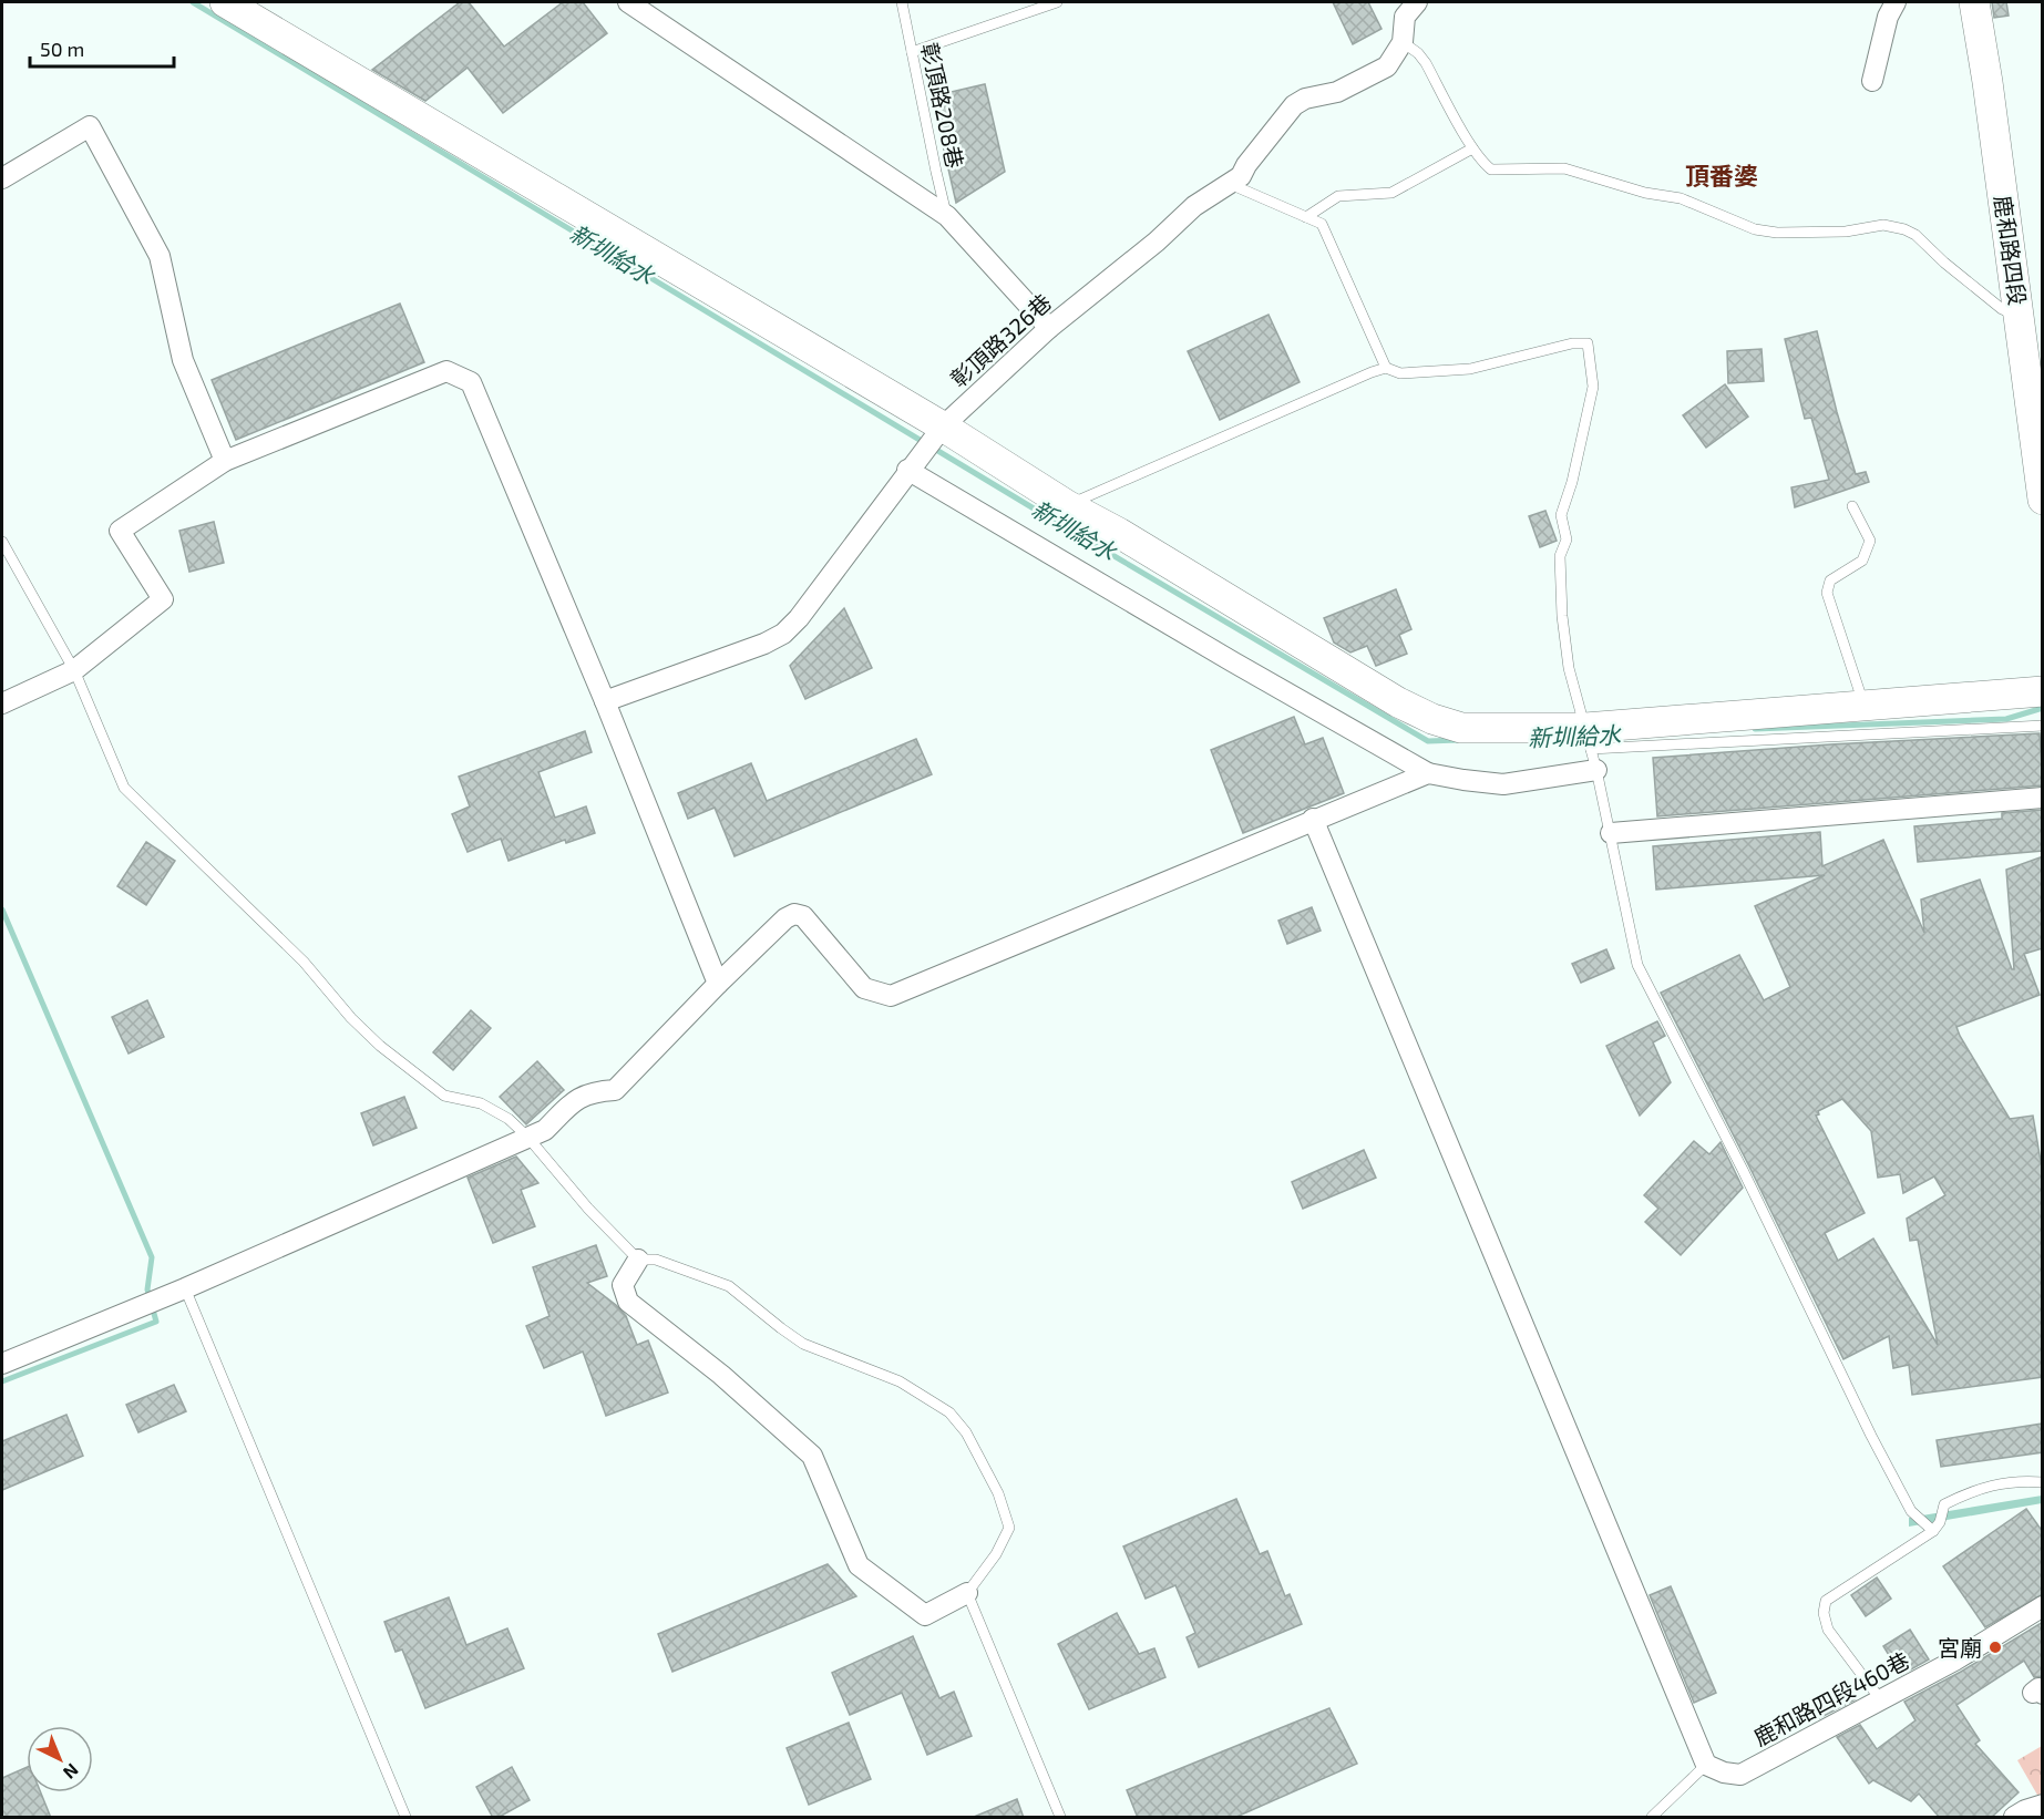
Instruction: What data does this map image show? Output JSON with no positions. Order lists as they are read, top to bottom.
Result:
{
  "streets": {
    "street": ["鹿和路四段", "彰頂路326巷", "鹿和路四段460巷"],
    "lane": ["彰頂路208巷"]
  },
  "districts": ["頂番婆"],
  "water": ["新圳給水"],
  "places": ["宮廟"],
  "scale_bar": "50 m",
  "north": "bottom right"
}
